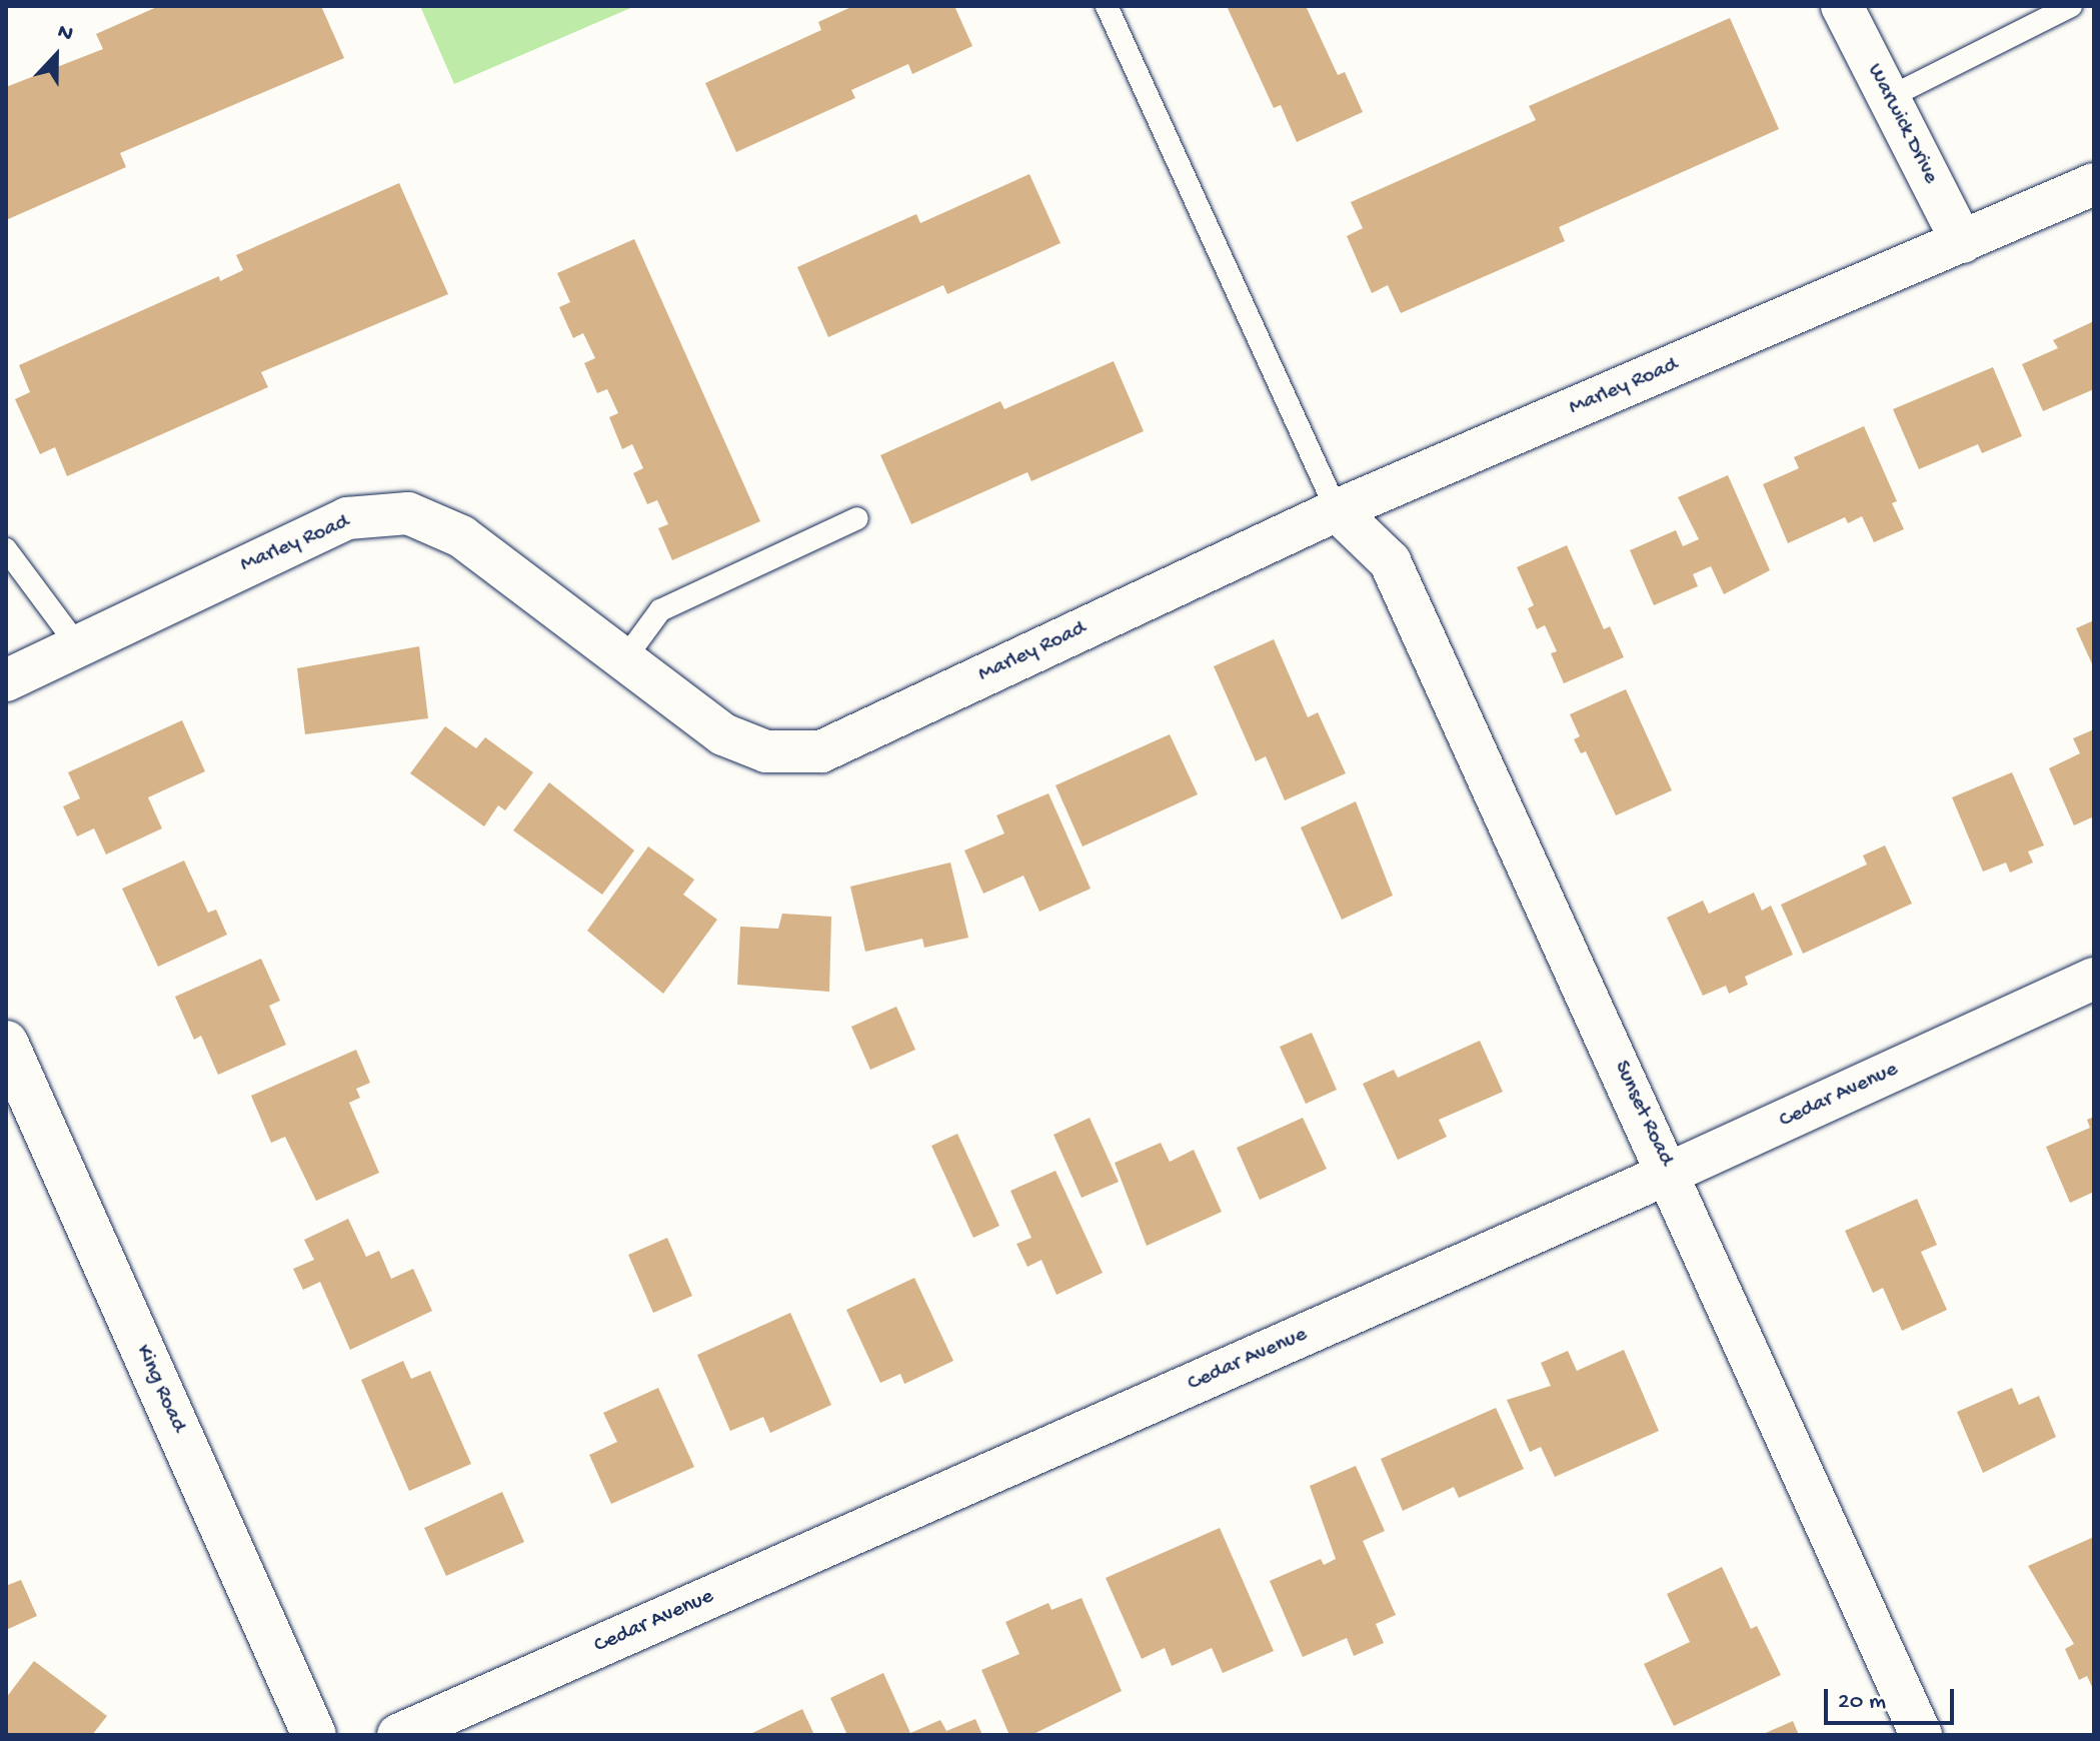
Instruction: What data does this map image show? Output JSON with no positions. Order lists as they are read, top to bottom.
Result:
{
  "streets": {
    "main road": ["King Road"],
    "street": [
      "Warwick Drive",
      "Marley Road",
      "Cedar Avenue",
      "Sunset Road"
    ]
  },
  "crossings": [
    ["Warwick Drive", "Marley Road"],
    ["Marley Road", "Sunset Road"],
    ["Cedar Avenue", "Sunset Road"]
  ],
  "scale_bar": "20 m",
  "north": "top"
}
